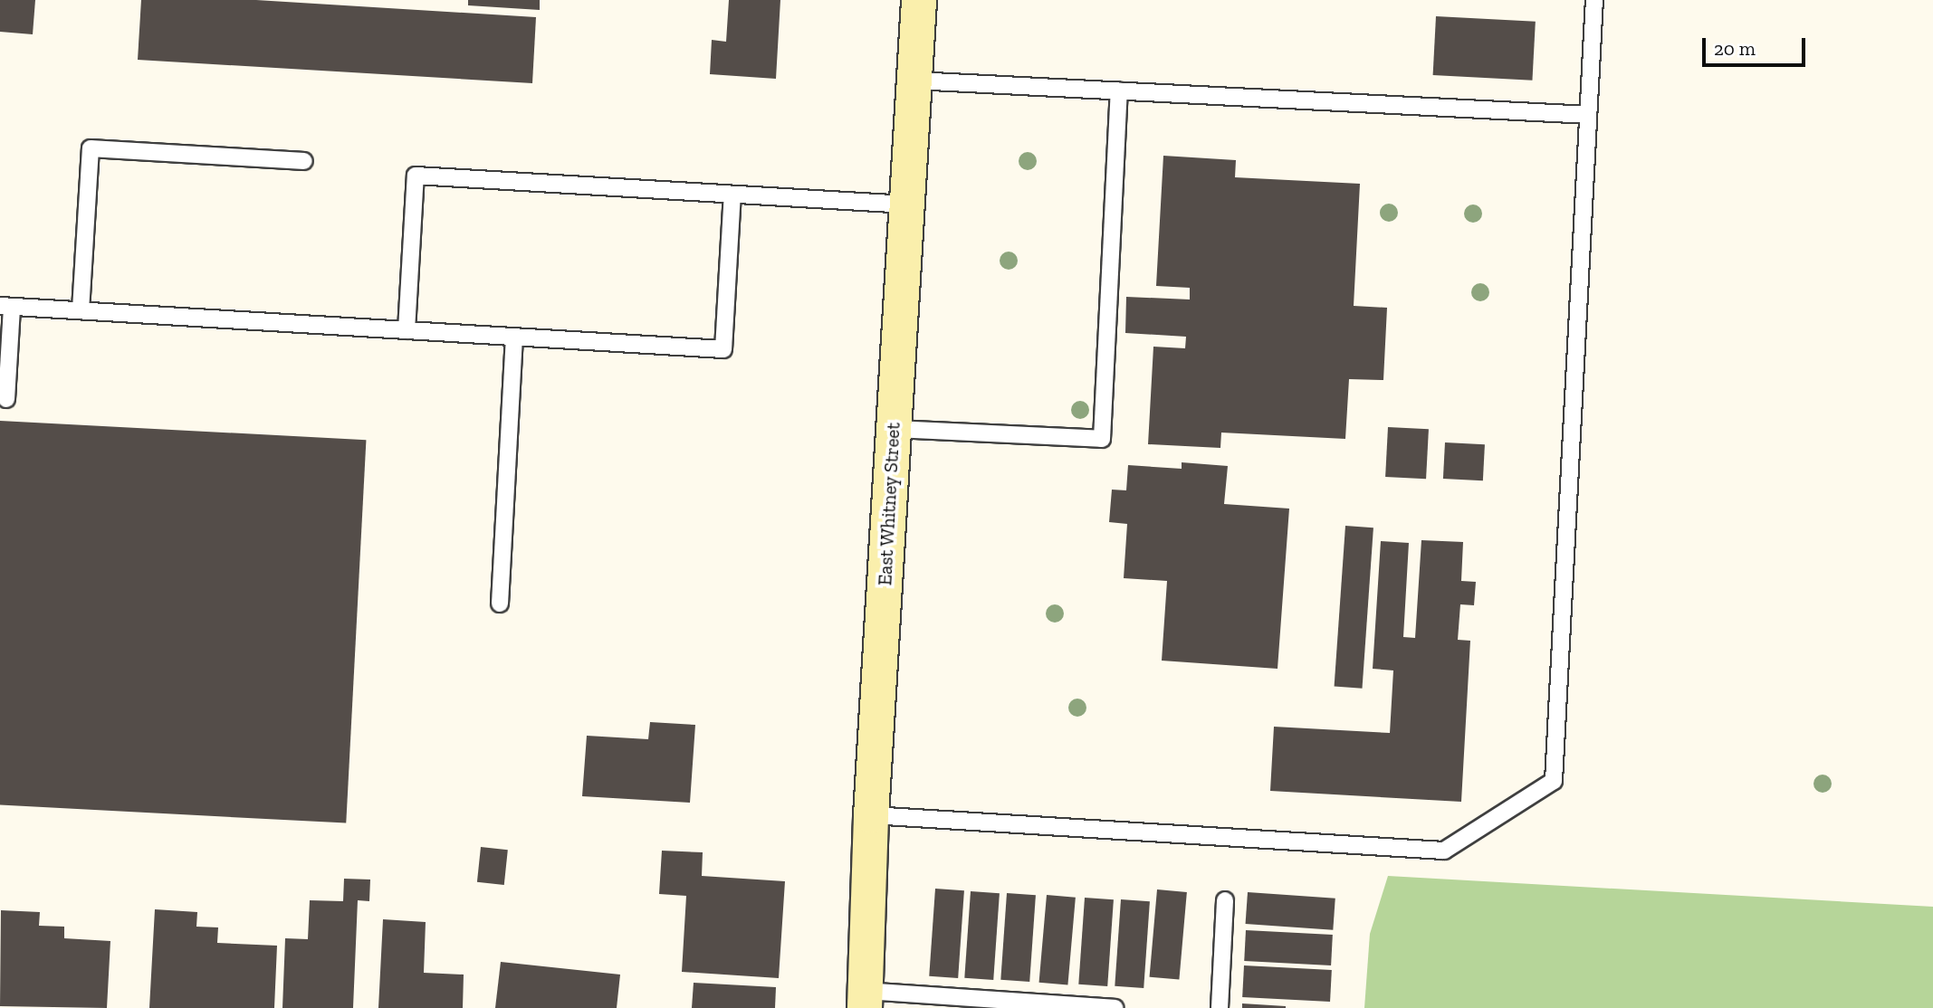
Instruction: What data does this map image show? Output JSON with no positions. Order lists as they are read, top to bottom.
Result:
{
  "streets": {
    "street": ["East Whitney Street"]
  },
  "scale_bar": "20 m"
}
